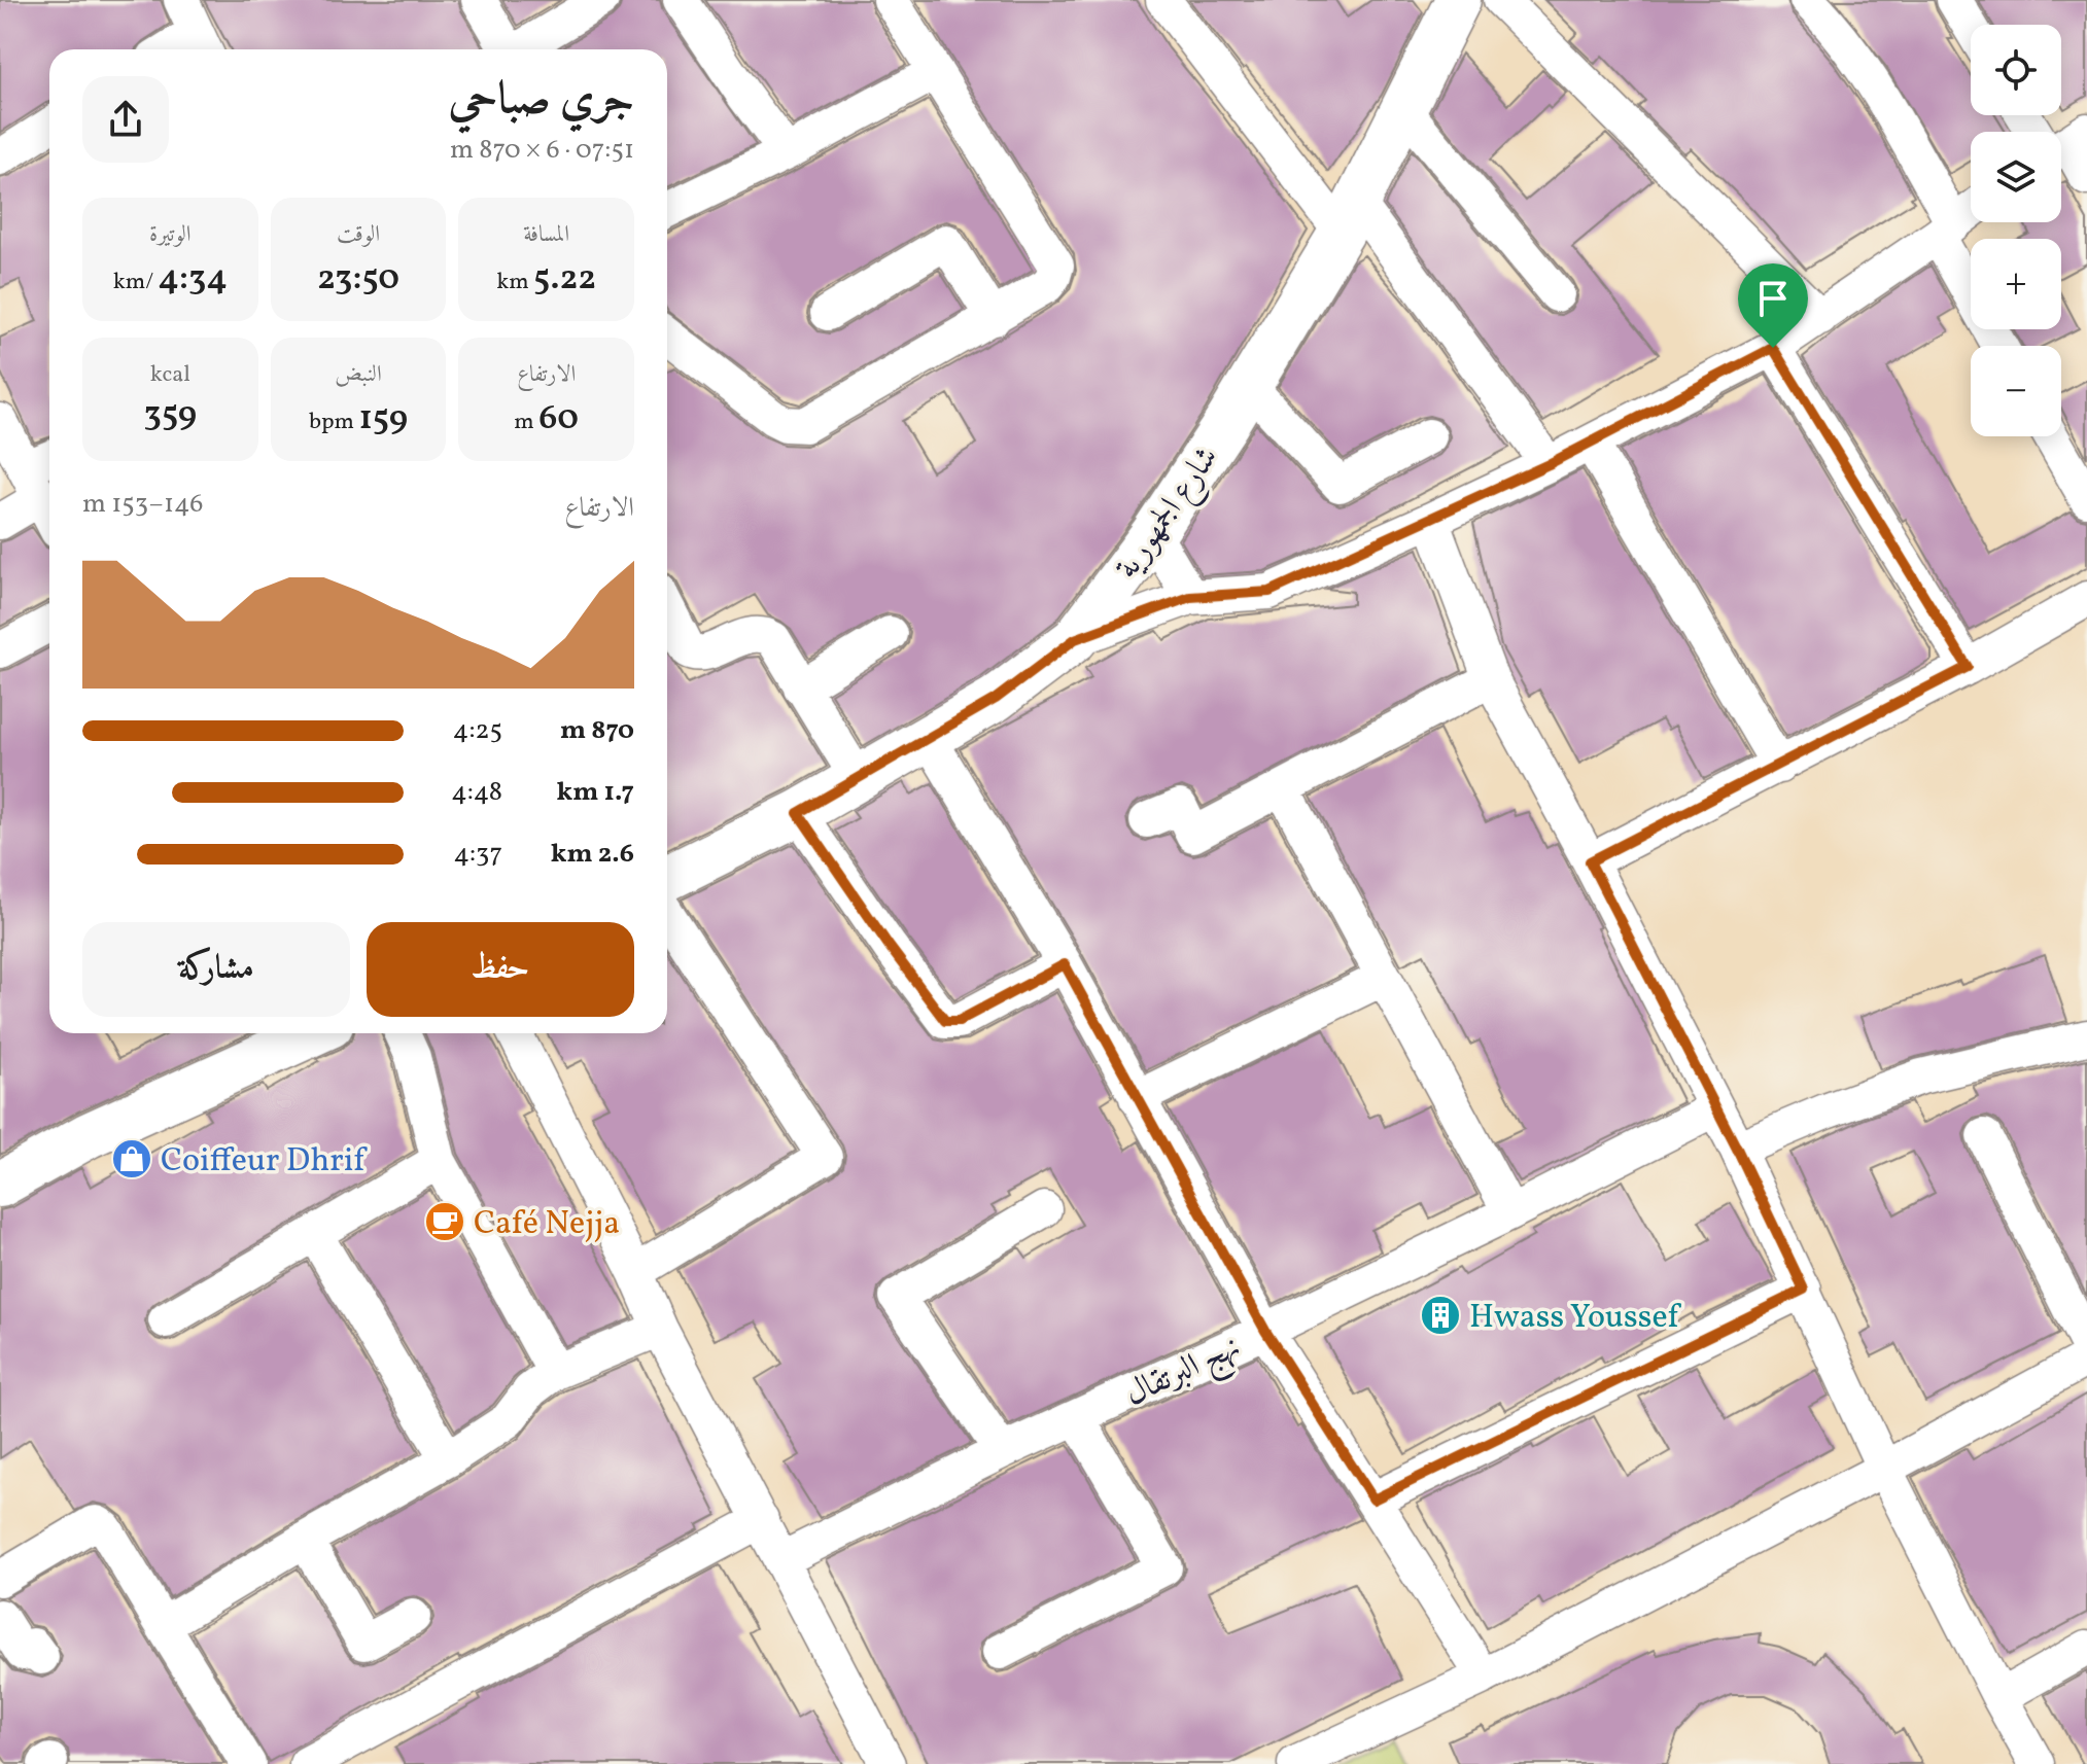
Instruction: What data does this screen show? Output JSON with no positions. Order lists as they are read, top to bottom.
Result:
{
  "streets": {
    "street": ["شارع الجمهورية", "نهج البرتقال"]
  },
  "places": {
    "shop": ["Coiffeur Dhrif"],
    "cafe": ["Café Nejja"],
    "building": ["Hwass Youssef"]
  },
  "page": {
    "map_buttons": ["+", "−"],
    "heading": ["جري صباحي", "07:51 · 6 × 870 m"],
    "stats": [
      ["المسافة", "5.22 km"],
      ["الوقت", "23:50"],
      ["الوتيرة", "4:34 /km"],
      ["الارتفاع", "60 m"],
      ["النبض", "159 bpm"],
      ["kcal", "359"]
    ],
    "chart": ["الارتفاع", "146–153 m"],
    "list": [
      {
        "name": "870 m",
        "note": "4:25"
      },
      {
        "name": "1.7 km",
        "note": "4:48"
      },
      {
        "name": "2.6 km",
        "note": "4:37"
      }
    ],
    "buttons": ["حفظ", "مشاركة"]
  }
}
